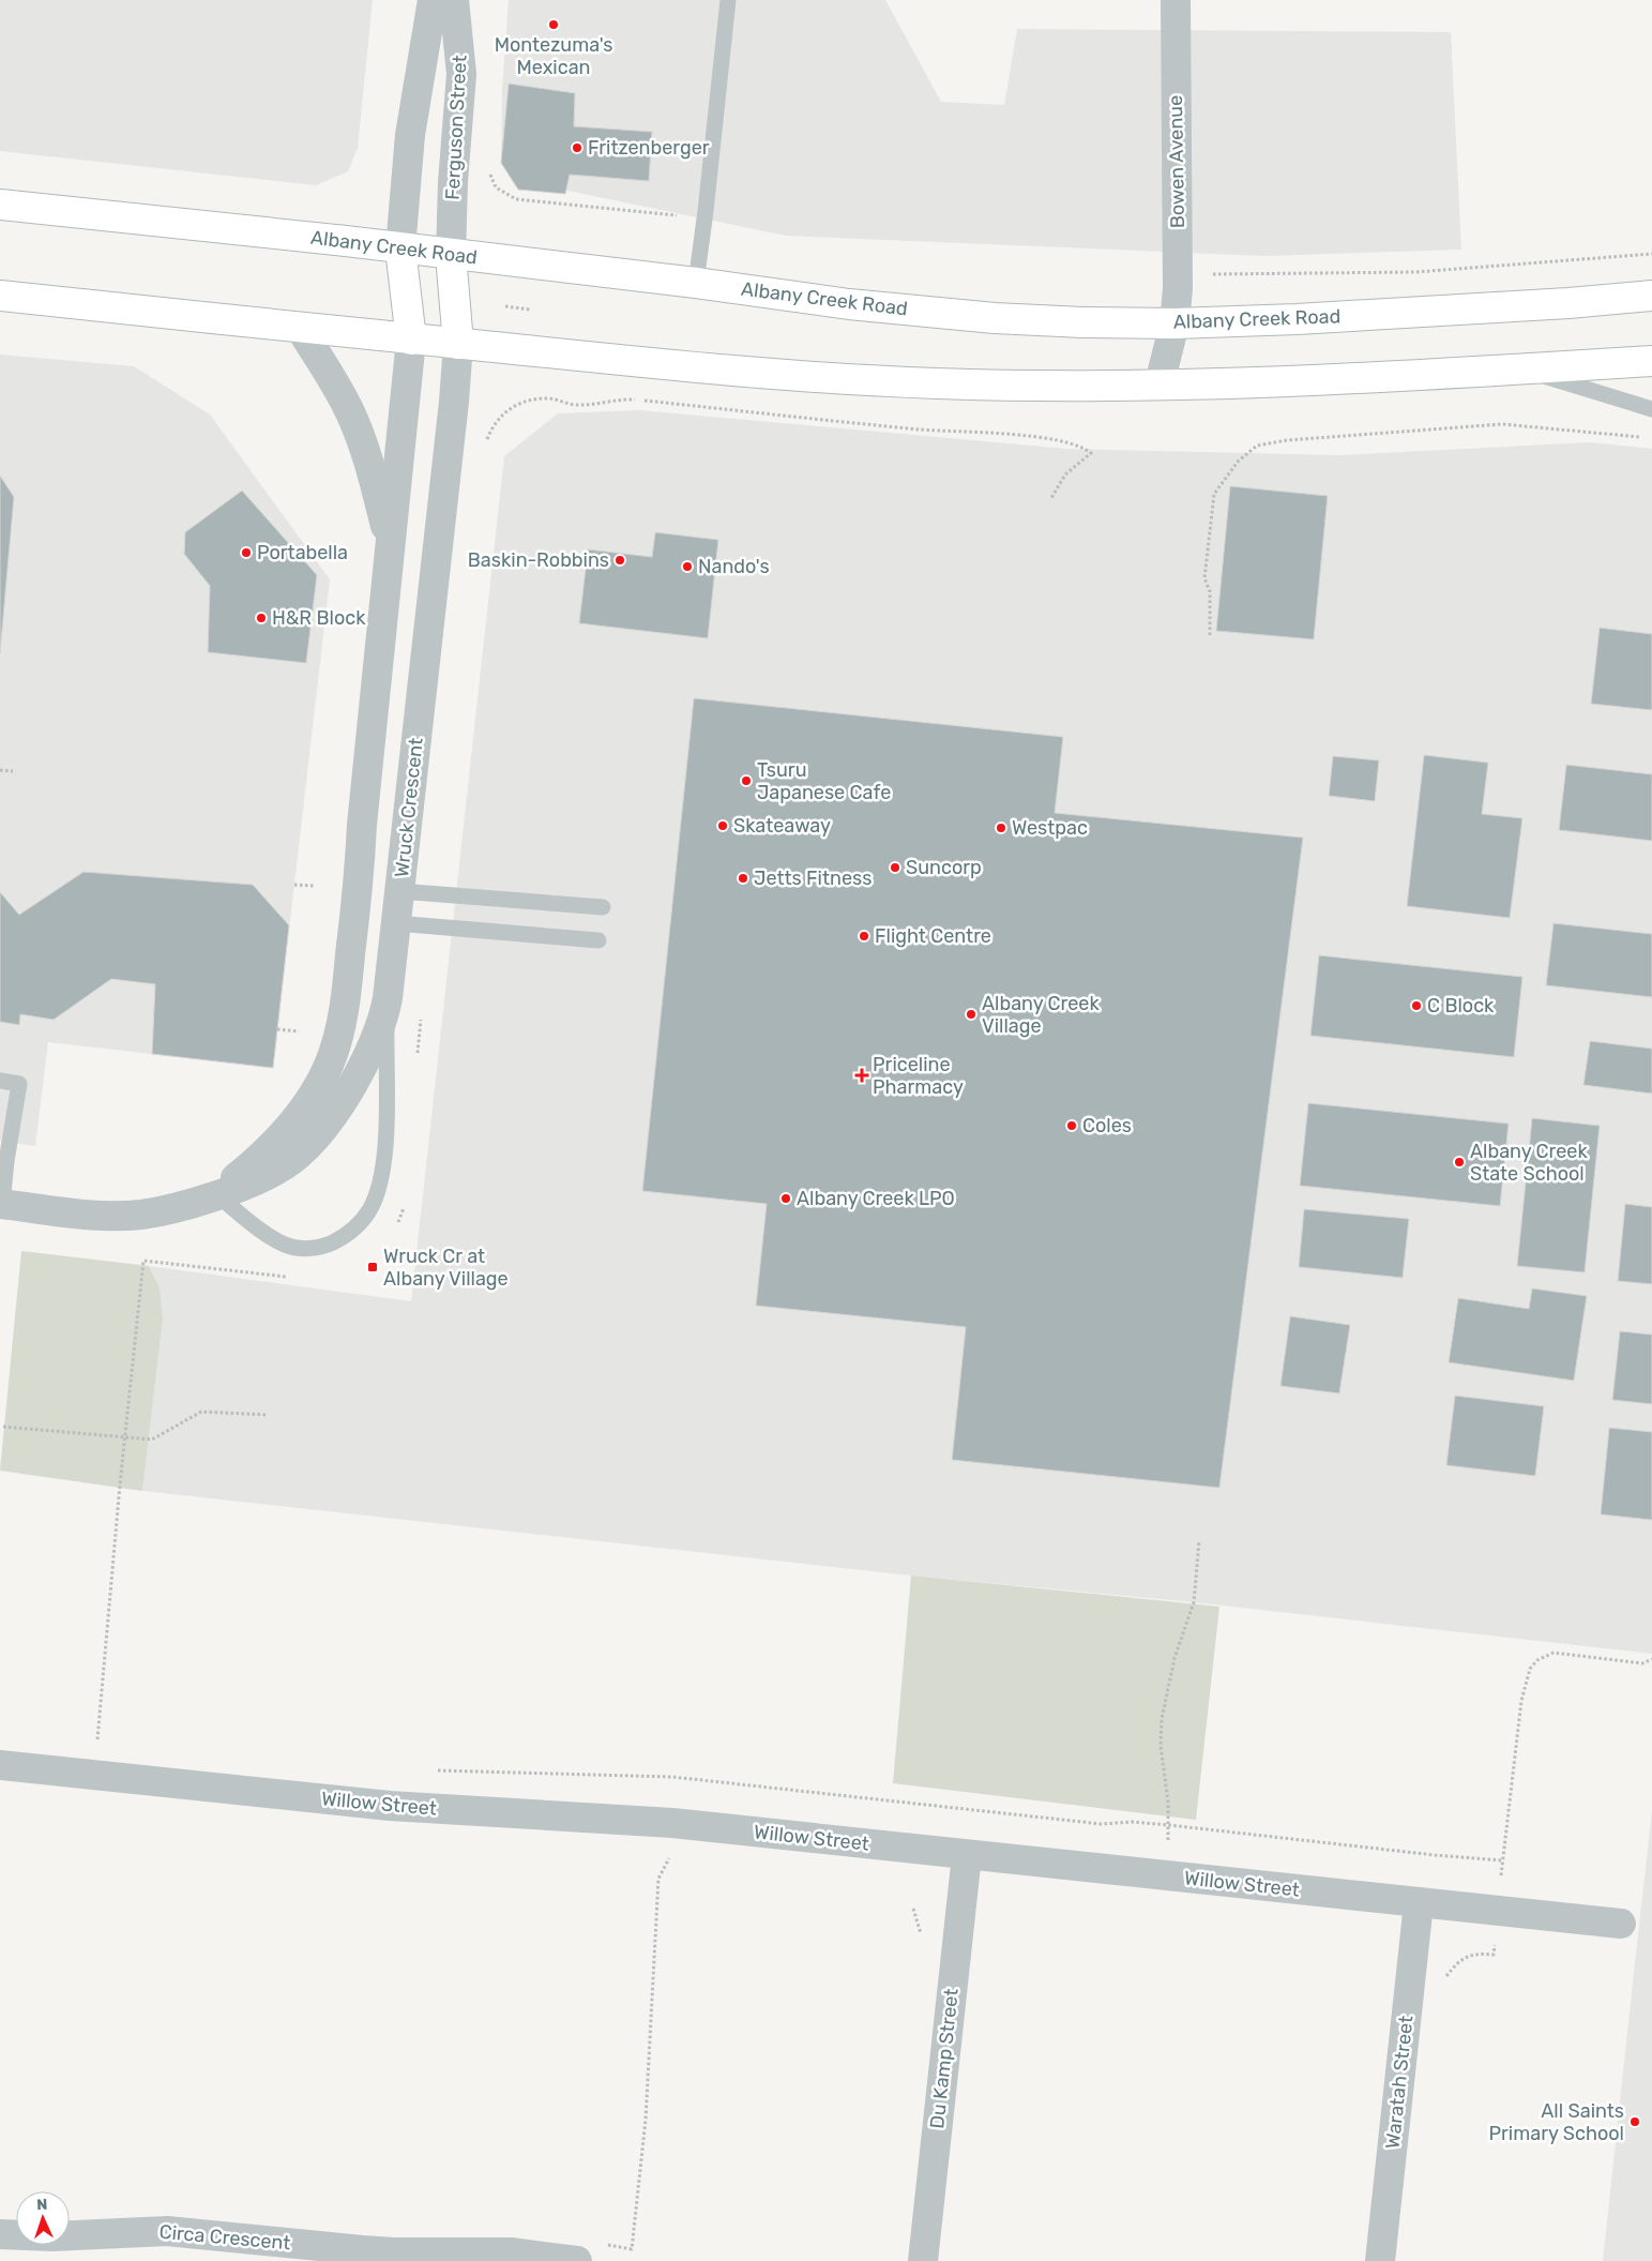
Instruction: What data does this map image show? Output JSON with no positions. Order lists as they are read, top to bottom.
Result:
{
  "streets": {
    "main road": ["Albany Creek Road"],
    "street": [
      "Ferguson Street",
      "Bowen Avenue",
      "Wruck Crescent",
      "Willow Street",
      "Du Kamp Street",
      "Waratah Street",
      "Circa Crescent"
    ]
  },
  "crossings": [
    ["Ferguson Street", "Albany Creek Road"],
    ["Bowen Avenue", "Albany Creek Road"],
    ["Willow Street", "Du Kamp Street"],
    ["Willow Street", "Waratah Street"]
  ],
  "places": {
    "other": [
      "Montezuma's Mexican",
      "Fritzenberger",
      "Portabella",
      "Baskin-Robbins",
      "Nando's",
      "H&R Block",
      "Tsuru Japanese Cafe",
      "Skateaway",
      "Westpac",
      "Suncorp",
      "Jetts Fitness",
      "Flight Centre",
      "C Block",
      "Albany Creek Village",
      "Coles",
      "Albany Creek State School",
      "Albany Creek LPO",
      "All Saints Primary School"
    ],
    "health": ["Priceline Pharmacy"],
    "transit": ["Wruck Cr at Albany Village"]
  },
  "north": "top"
}
